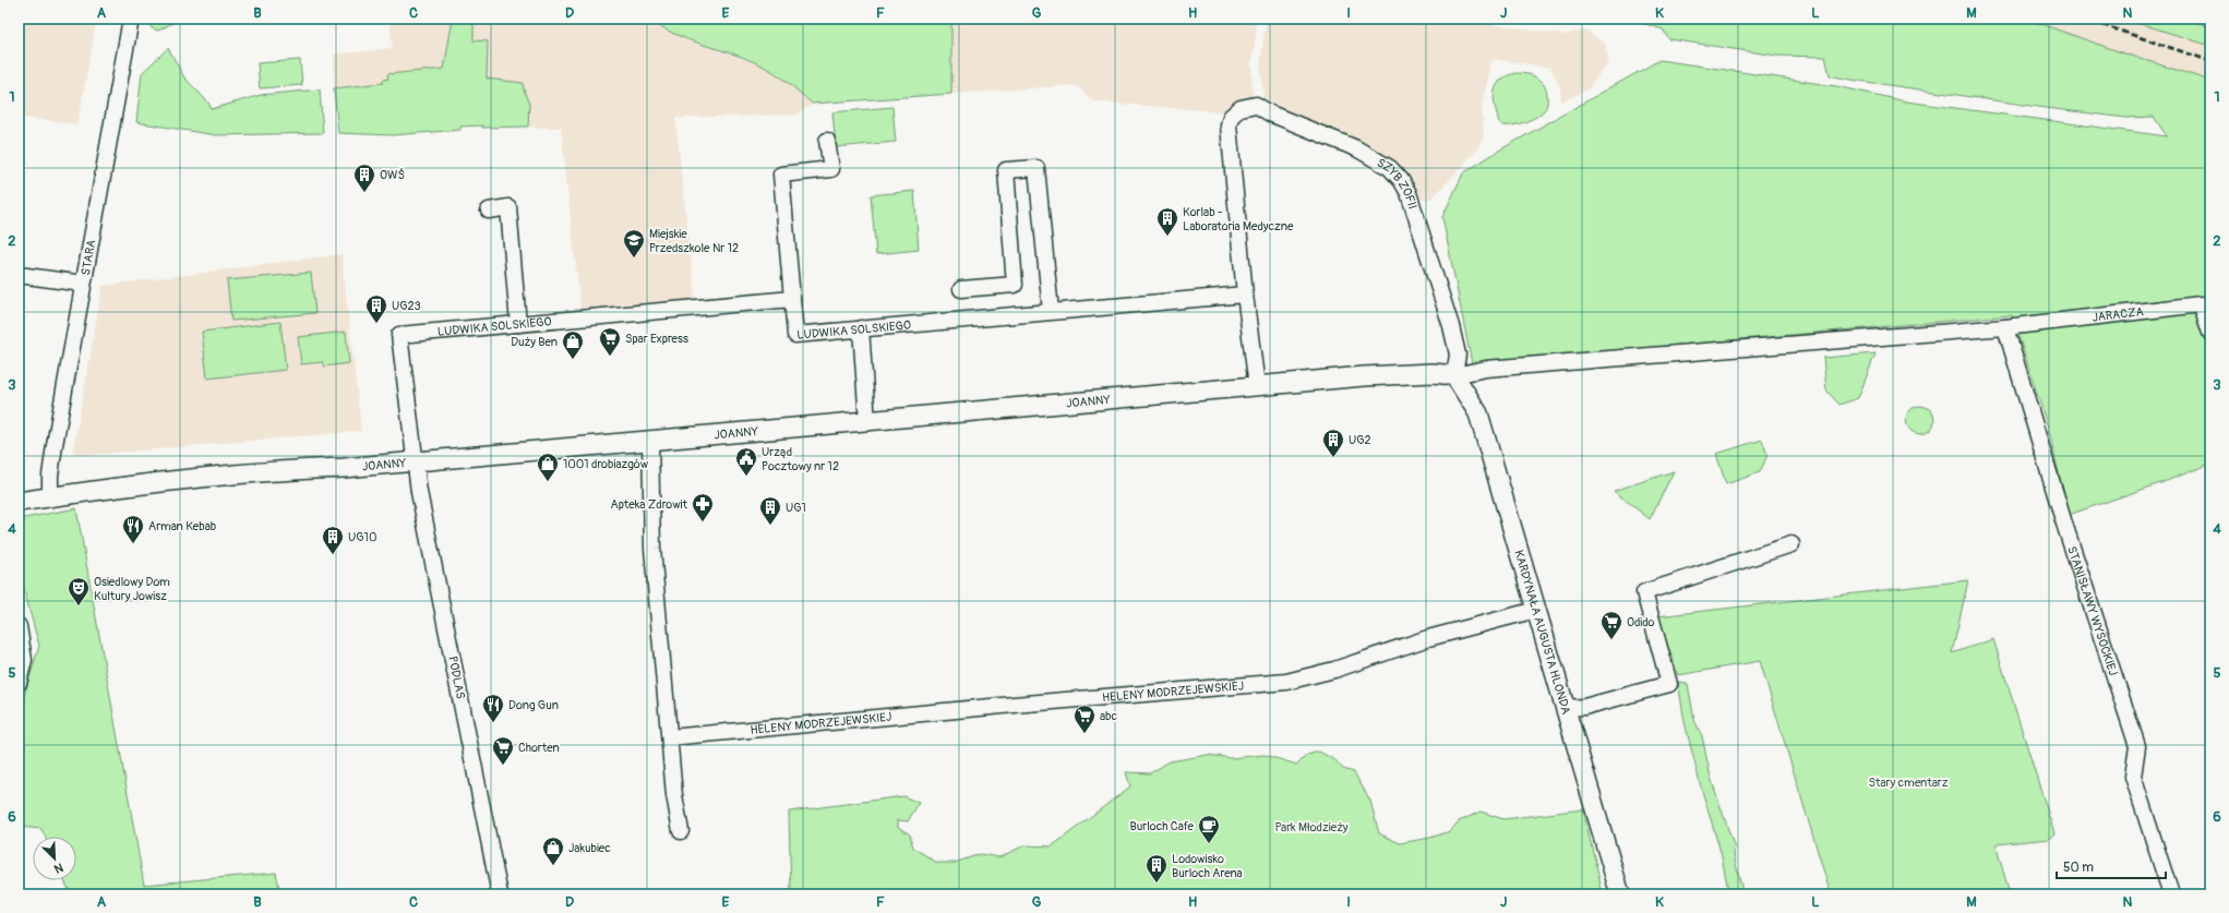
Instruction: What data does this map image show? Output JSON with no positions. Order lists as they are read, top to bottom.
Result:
{
  "streets": {
    "street": [
      "SZYB ZOFII",
      "STARA",
      "JARACZA",
      "LUDWIKA SOLSKIEGO",
      "JOANNY",
      "STANISŁAWY WYSOCKIEJ",
      "KARDYNAŁA AUGUSTA HLONDA",
      "PODLAS",
      "HELENY MODRZEJEWSKIEJ"
    ]
  },
  "crossings": [
    ["SZYB ZOFII", "LUDWIKA SOLSKIEGO"],
    ["SZYB ZOFII", "JOANNY"],
    ["SZYB ZOFII", "KARDYNAŁA AUGUSTA HLONDA"],
    ["STARA", "JOANNY"],
    ["JARACZA", "STANISŁAWY WYSOCKIEJ"],
    ["LUDWIKA SOLSKIEGO", "JOANNY"],
    ["LUDWIKA SOLSKIEGO", "PODLAS"],
    ["JOANNY", "KARDYNAŁA AUGUSTA HLONDA"],
    ["JOANNY", "PODLAS"],
    ["KARDYNAŁA AUGUSTA HLONDA", "HELENY MODRZEJEWSKIEJ"]
  ],
  "parks": ["Stary cmentarz", "Park Młodzieży"],
  "places": {
    "building": [
      "OWŚ",
      "Korlab - Laboratoria Medyczne",
      "UG23",
      "UG2",
      "UG1",
      "UG10",
      "Lodowisko Burloch Arena"
    ],
    "school or university": ["Miejskie Przedszkole Nr 12"],
    "supermarket": [
      "Spar Express",
      "Odido",
      "abc",
      "Chorten"
    ],
    "shop": ["Duży Ben", "1001 drobiazgów", "Jakubiec"],
    "public building": ["Urząd Pocztowy nr 12"],
    "pharmacy": ["Apteka Zdrowit"],
    "restaurant": ["Arman Kebab", "Dong Gun"],
    "theatre": ["Osiedlowy Dom Kultury Jowisz"],
    "cafe": ["Burloch Cafe"]
  },
  "scale_bar": "50 m",
  "north": "bottom right",
  "grid": {
    "columns": [
      "A",
      "B",
      "C",
      "D",
      "E",
      "F",
      "G",
      "H",
      "I",
      "J",
      "K",
      "L",
      "M",
      "N"
    ],
    "rows": [
      "1",
      "2",
      "3",
      "4",
      "5",
      "6"
    ]
  }
}
